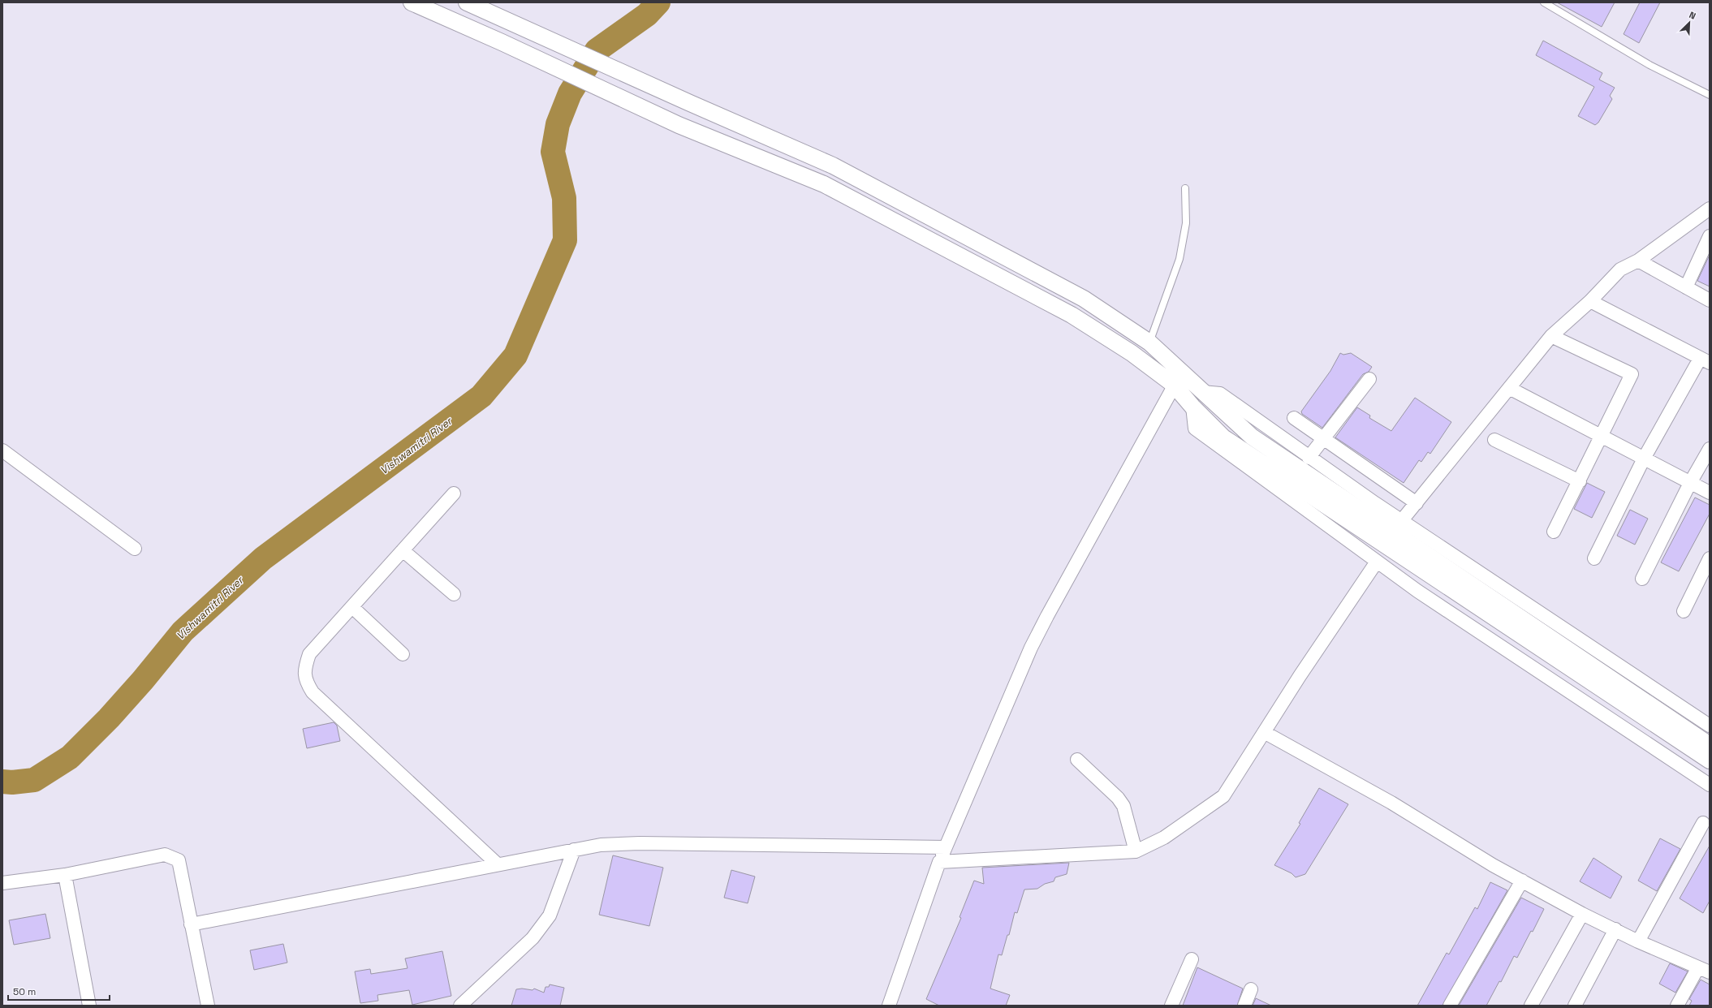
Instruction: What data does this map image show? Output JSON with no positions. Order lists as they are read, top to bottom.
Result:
{
  "water": ["Vishwamitri River"],
  "scale_bar": "50 m",
  "north": "top right"
}
